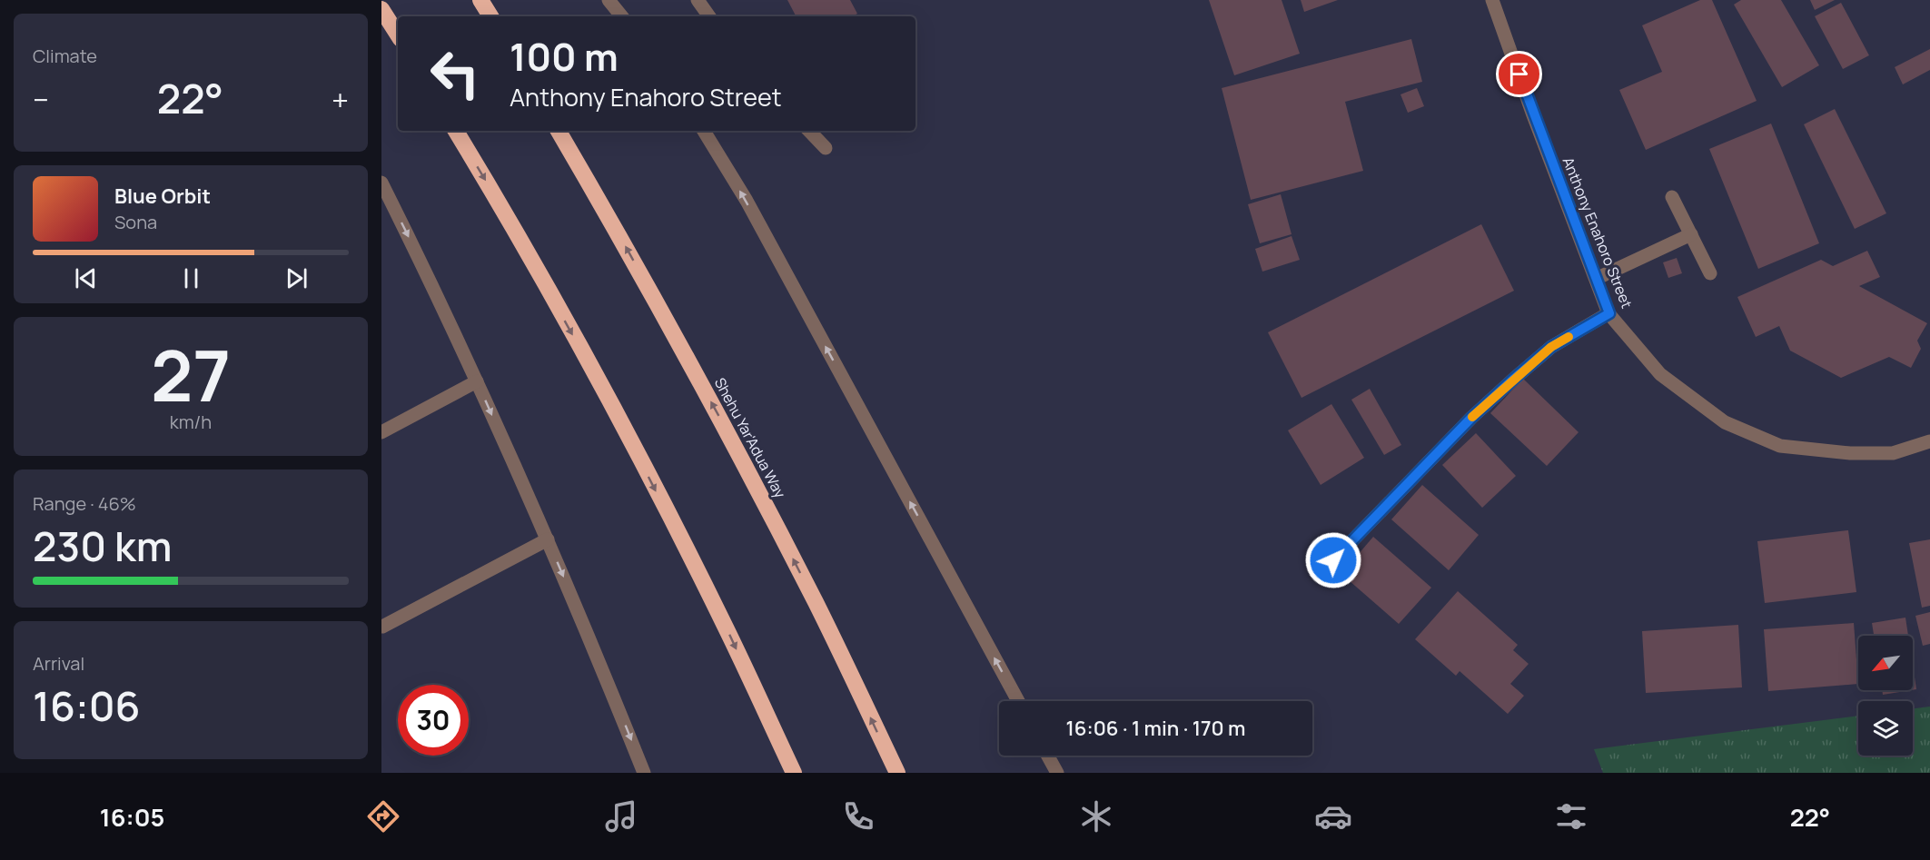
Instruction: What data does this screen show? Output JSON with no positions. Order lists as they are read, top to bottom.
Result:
{
  "streets": {
    "highway": ["Shehu Yar'Adua Way"],
    "street": ["Anthony Enahoro Street"]
  },
  "north": "bottom left",
  "page": {
    "tile": [
      "Climate",
      ["27", "km/h"],
      ["Range · 46%", "230 km"],
      ["Arrival", "16:06"]
    ],
    "turn": ["100 m", "Anthony Enahoro Street"],
    "heat": ["−", "22°", "+"],
    "song": ["Blue Orbit", "Sona"],
    "limit": "30",
    "trip": "16:06 · 1 min · 170 m",
    "tabs": ["16:05", "22°"]
  }
}
